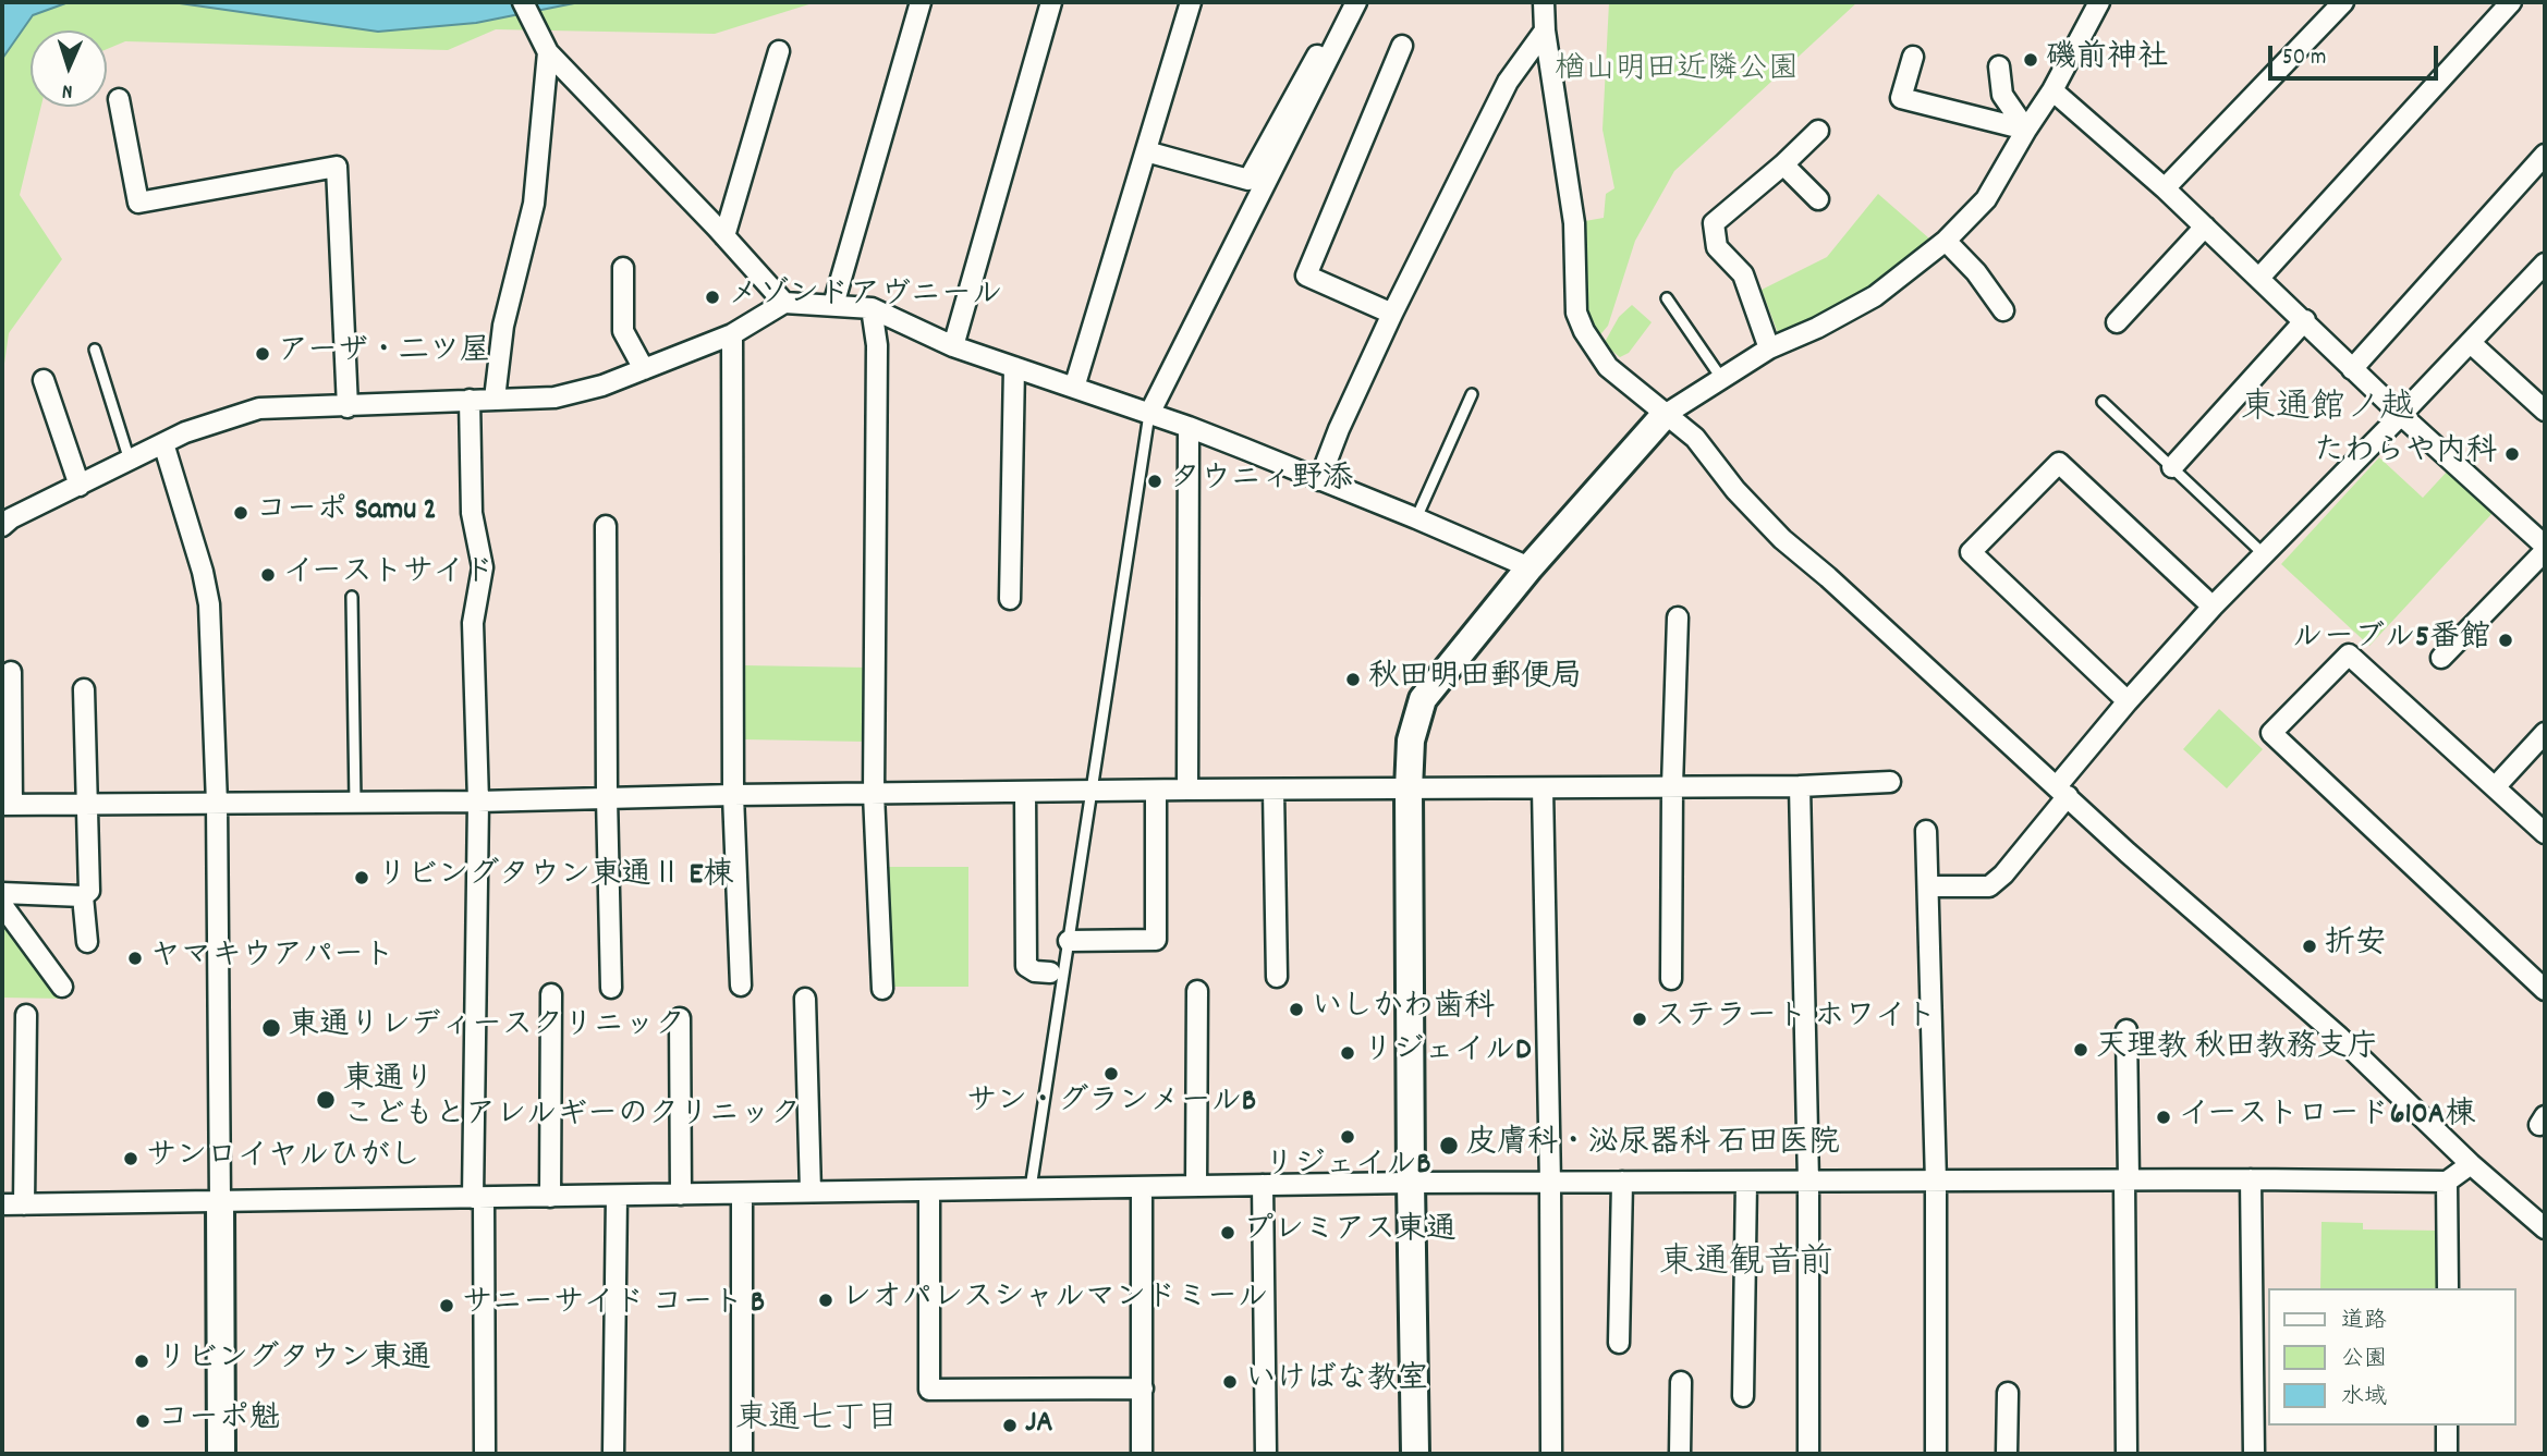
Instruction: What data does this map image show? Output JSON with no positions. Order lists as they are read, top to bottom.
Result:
{
  "districts": ["東通館ノ越", "東通観音前", "東通七丁目"],
  "parks": ["楢山明田近隣公園"],
  "places": [
    "磯前神社",
    "メゾンドアヴニール",
    "アーザ・二ツ屋",
    "たわらや内科",
    "タウニィ野添",
    "コーポ Samu 2",
    "イーストサイド",
    "ルーブル5番館",
    "秋田明田郵便局",
    "リビングタウン東通Ⅱ E棟",
    "折安",
    "ヤマキウアパート",
    "いしかわ歯科",
    "ステラート ホワイト",
    "東通りレディースクリニック",
    "天理教 秋田教務支庁",
    "リジェイルD",
    "サン・グランメールB",
    "東通り こどもとアレルギーのクリニック",
    "イーストロード610A棟",
    "リジェイルB",
    "皮膚科・泌尿器科 石田医院",
    "サンロイヤルひがし",
    "プレミアス東通",
    "レオパレスシャルマンドミール",
    "サニーサイド コート B",
    "リビングタウン東通",
    "いけばな教室",
    "コーポ魁",
    "JA"
  ],
  "legend": ["道路", "公園", "水域"],
  "scale_bar": "50 m",
  "north": "bottom"
}
